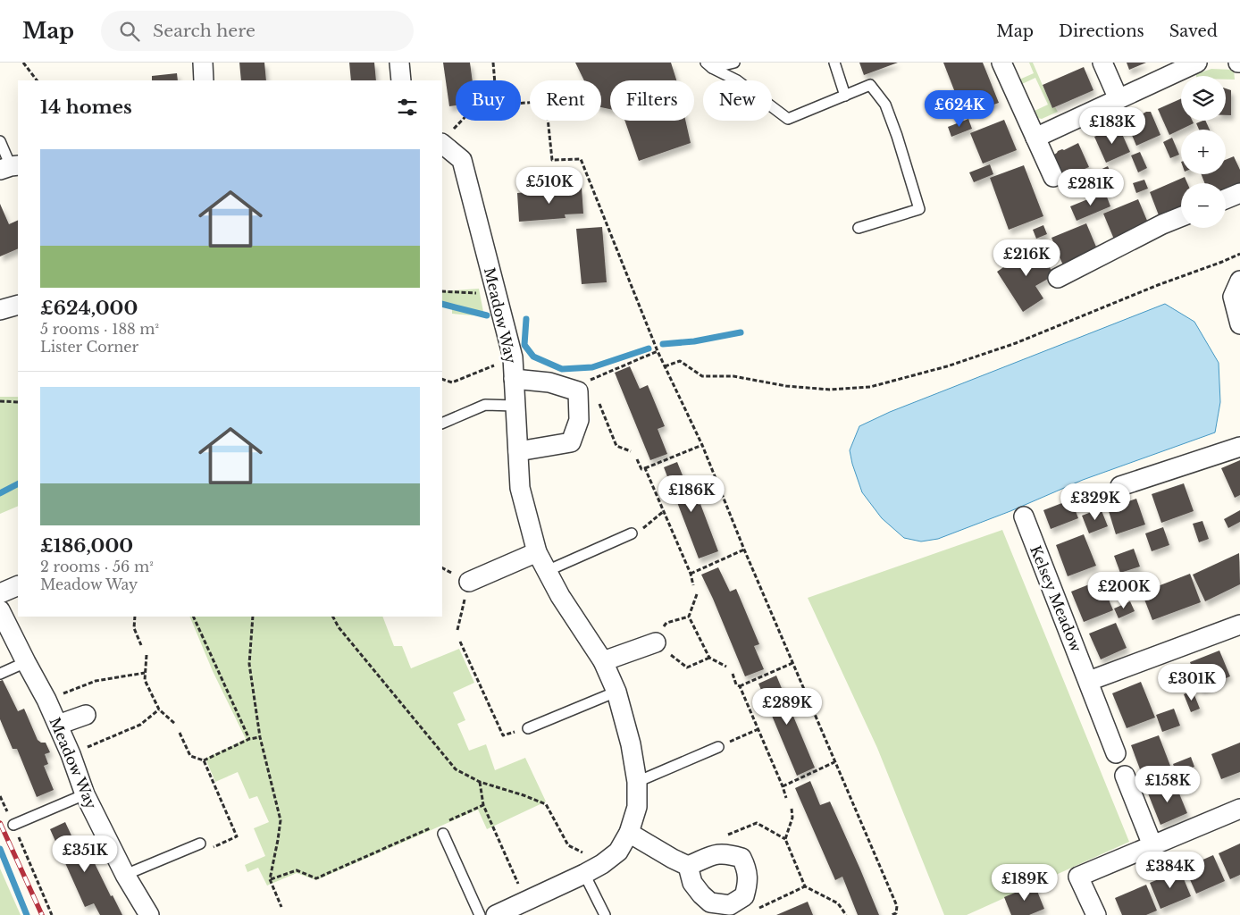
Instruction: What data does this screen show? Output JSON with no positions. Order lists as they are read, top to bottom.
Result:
{
  "streets": {
    "street": ["Meadow Way", "Kelsey Meadow"]
  },
  "page": {
    "header": "Map",
    "search": "Search here",
    "nav": ["Map", "Directions", "Saved"],
    "map_buttons": ["+", "−"],
    "chip": [
      "Buy",
      "Rent",
      "Filters",
      "New"
    ],
    "heading": "14 homes",
    "price": [
      "£624K",
      "£183K",
      "£510K",
      "£281K",
      "£216K",
      "£186K",
      "£329K",
      "£200K",
      "£301K",
      "£289K",
      "£158K",
      "£351K",
      "£384K",
      "£189K"
    ],
    "list": [
      {
        "name": "£624,000",
        "note": "5 rooms · 188 m² · Lister Corner"
      },
      {
        "name": "£186,000",
        "note": "2 rooms · 56 m² · Meadow Way"
      }
    ]
  }
}
